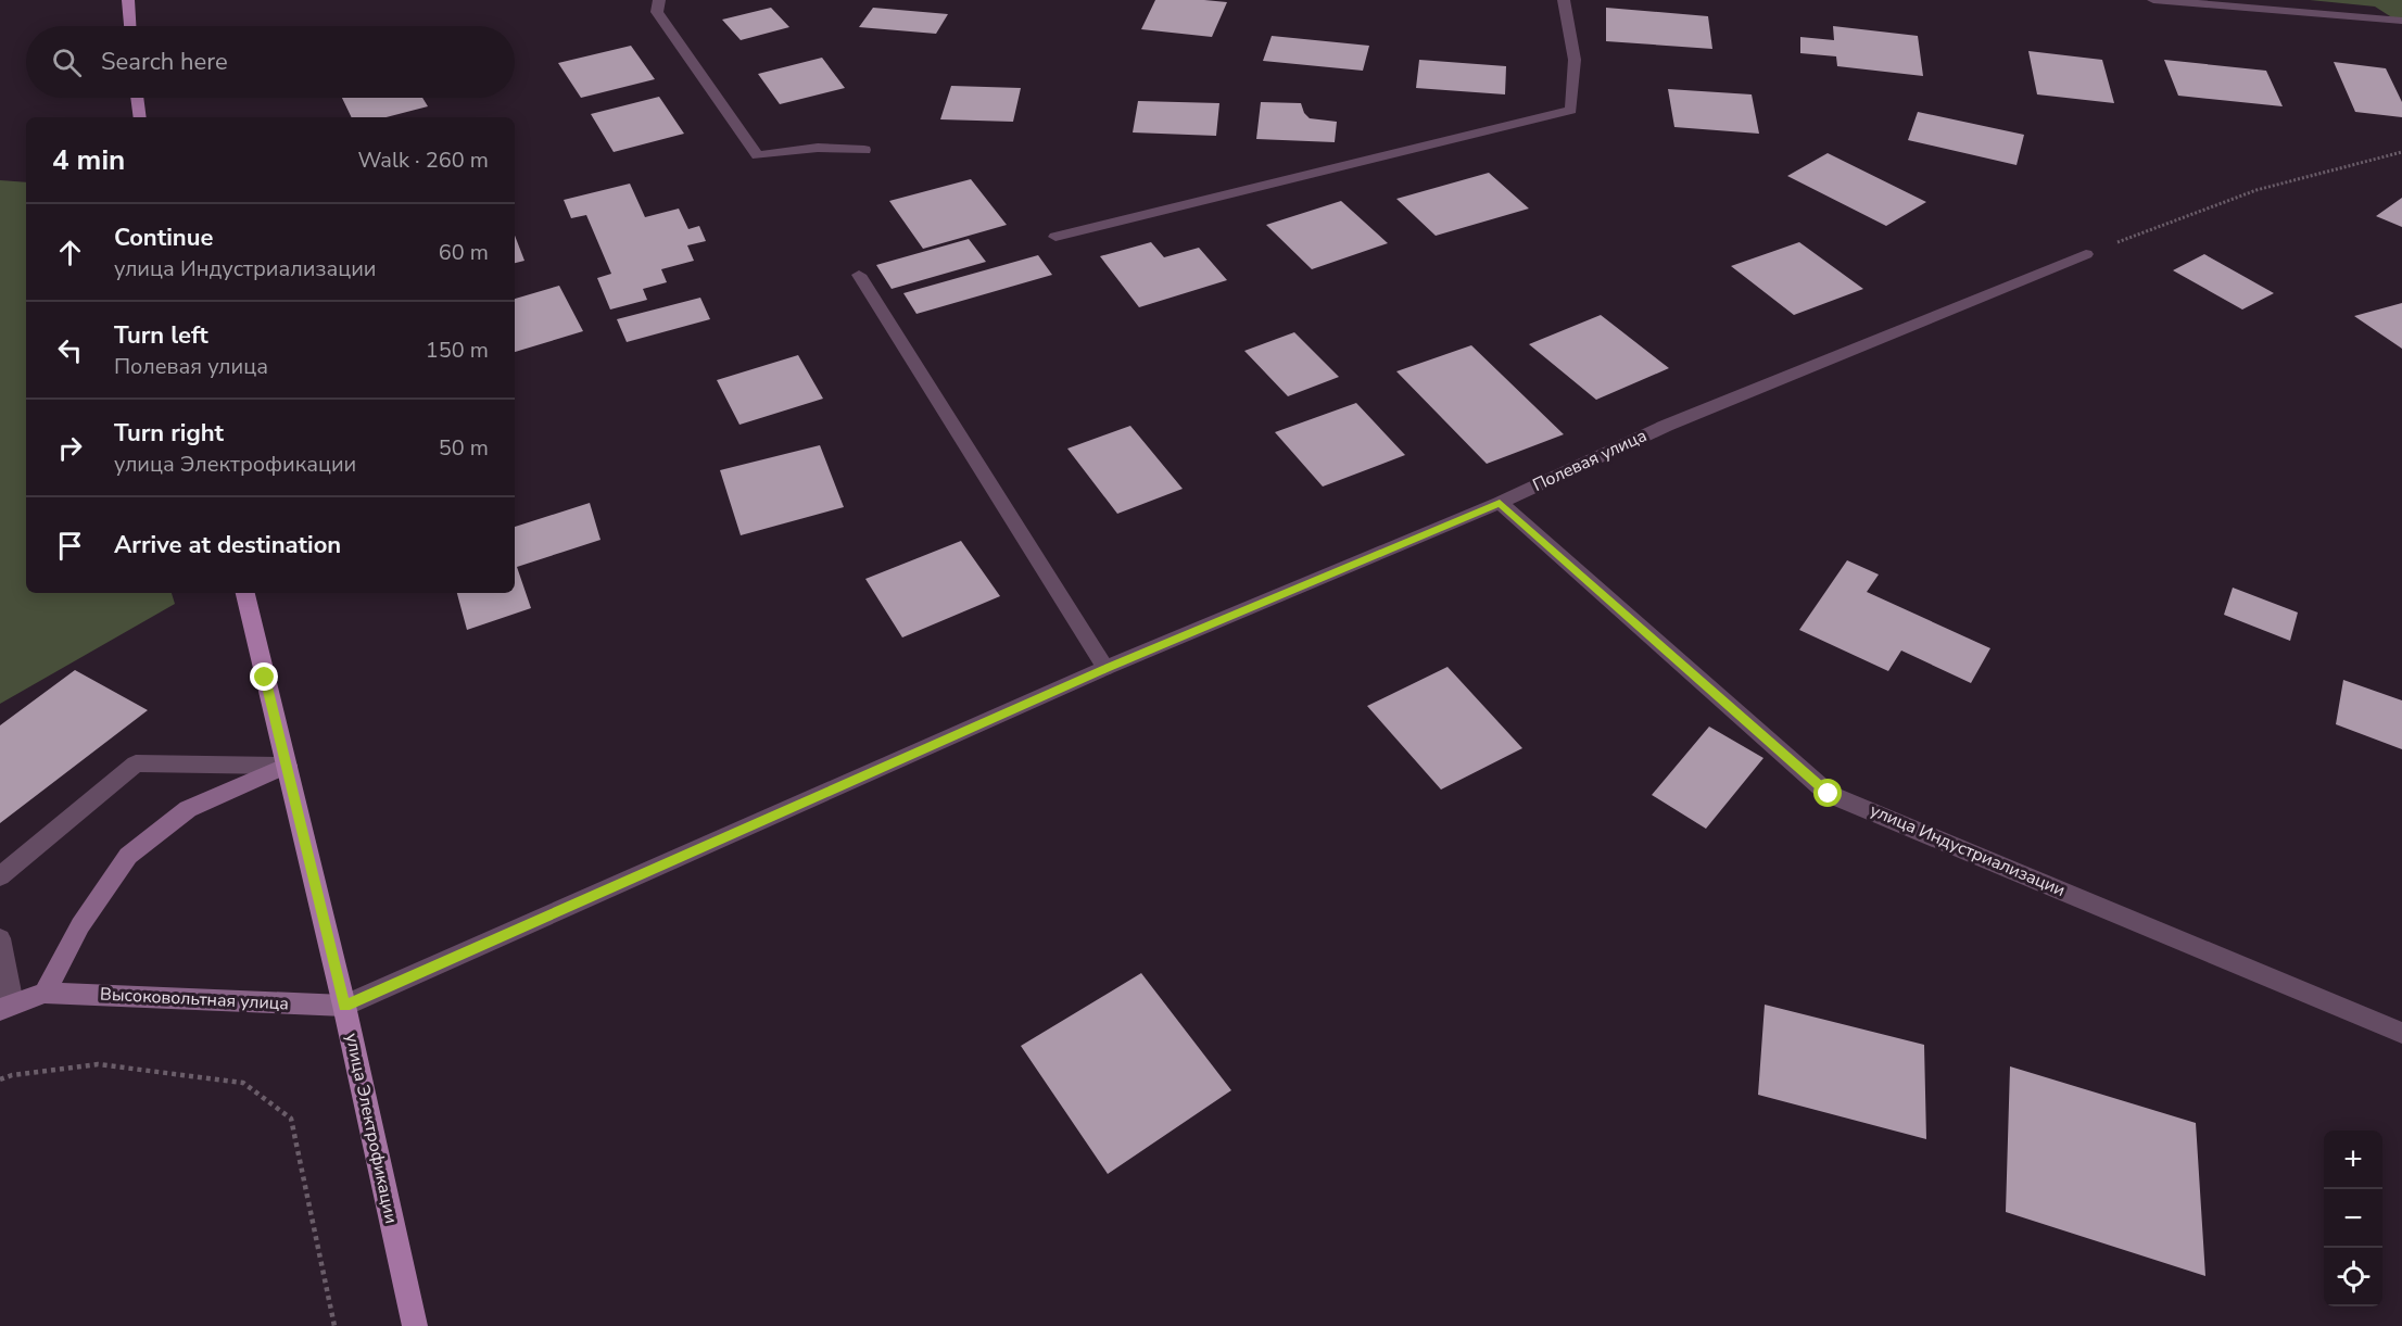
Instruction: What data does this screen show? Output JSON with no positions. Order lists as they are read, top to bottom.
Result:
{
  "streets": {
    "main road": ["улица Электрофикации"],
    "street": ["Полевая улица", "улица Индустриализации", "Высоковольтная улица"]
  },
  "crossings": [
    ["Полевая улица", "улица Индустриализации"],
    ["Полевая улица", "Высоковольтная улица"],
    ["Полевая улица", "улица Электрофикации"],
    ["Высоковольтная улица", "улица Электрофикации"]
  ],
  "page": {
    "search": "Search here",
    "heading": ["4 min", "Walk · 260 m"],
    "list": [
      ["Continue", "улица Индустриализации", "60 m"],
      ["Turn left", "Полевая улица", "150 m"],
      ["Turn right", "улица Электрофикации", "50 m"],
      "Arrive at destination"
    ],
    "map_buttons": ["+", "−"]
  }
}
